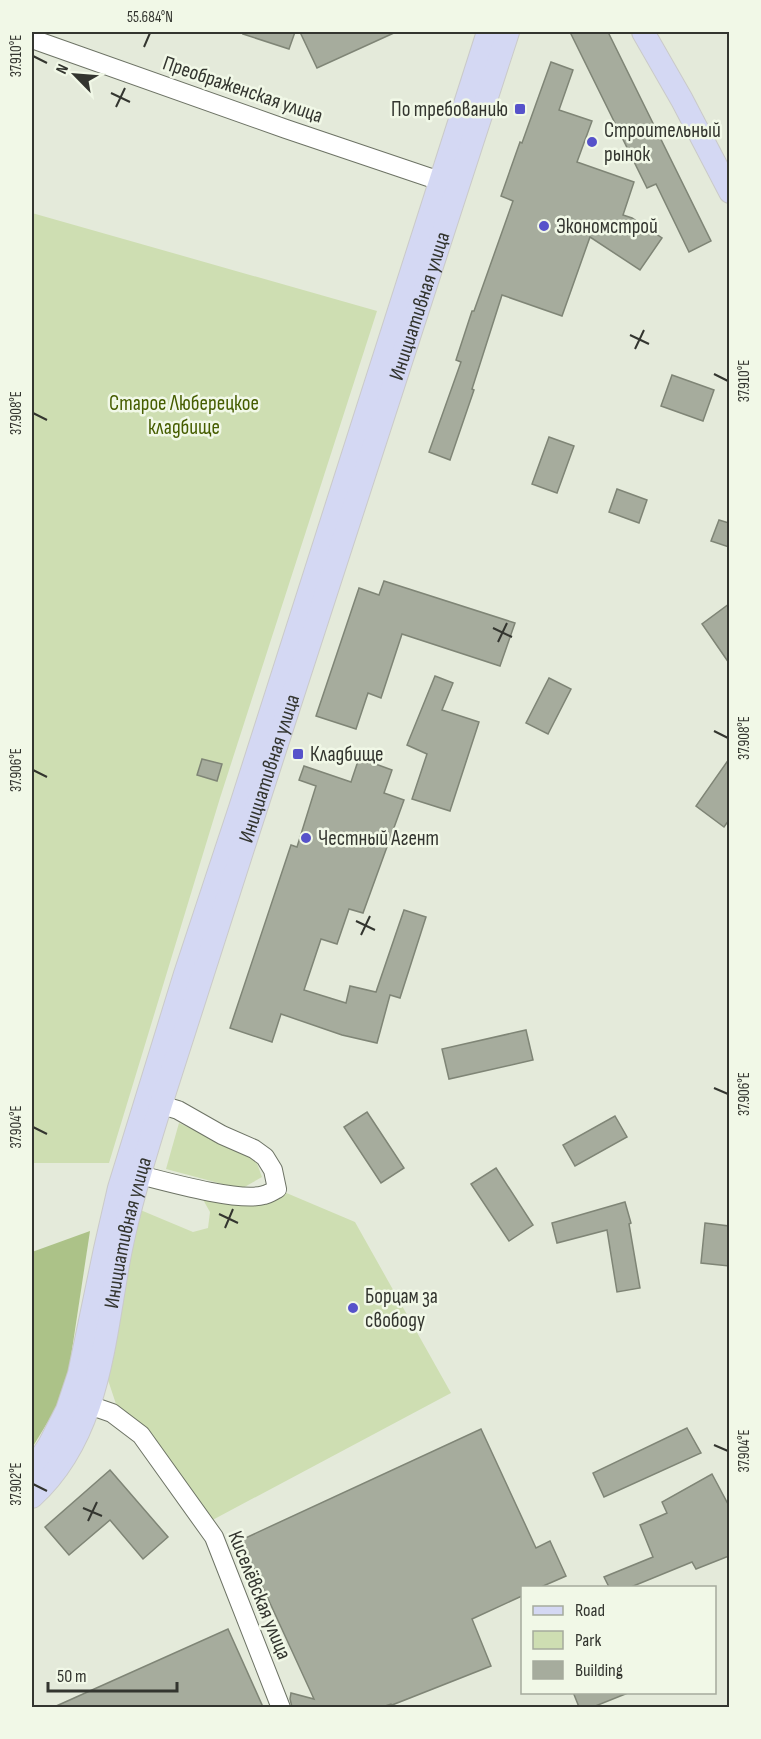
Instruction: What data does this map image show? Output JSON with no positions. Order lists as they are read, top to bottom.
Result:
{
  "streets": {
    "main road": ["Инициативная улица"],
    "street": ["Преображенская улица", "Киселёвская улица"]
  },
  "crossings": [
    ["Преображенская улица", "Инициативная улица"],
    ["Инициативная улица", "Киселёвская улица"]
  ],
  "parks": ["Старое Люберецкое кладбище"],
  "places": {
    "transit": ["По требованию", "Кладбище"],
    "other": [
      "Строительный рынок",
      "Экономстрой",
      "Честный Агент",
      "Борцам за свободу"
    ]
  },
  "legend": ["Road", "Park", "Building"],
  "scale_bar": "50 m",
  "north": "top left",
  "coordinates": [
    "55.684°N",
    "37.910°E",
    "37.908°E",
    "37.906°E",
    "37.904°E",
    "37.902°E"
  ]
}
